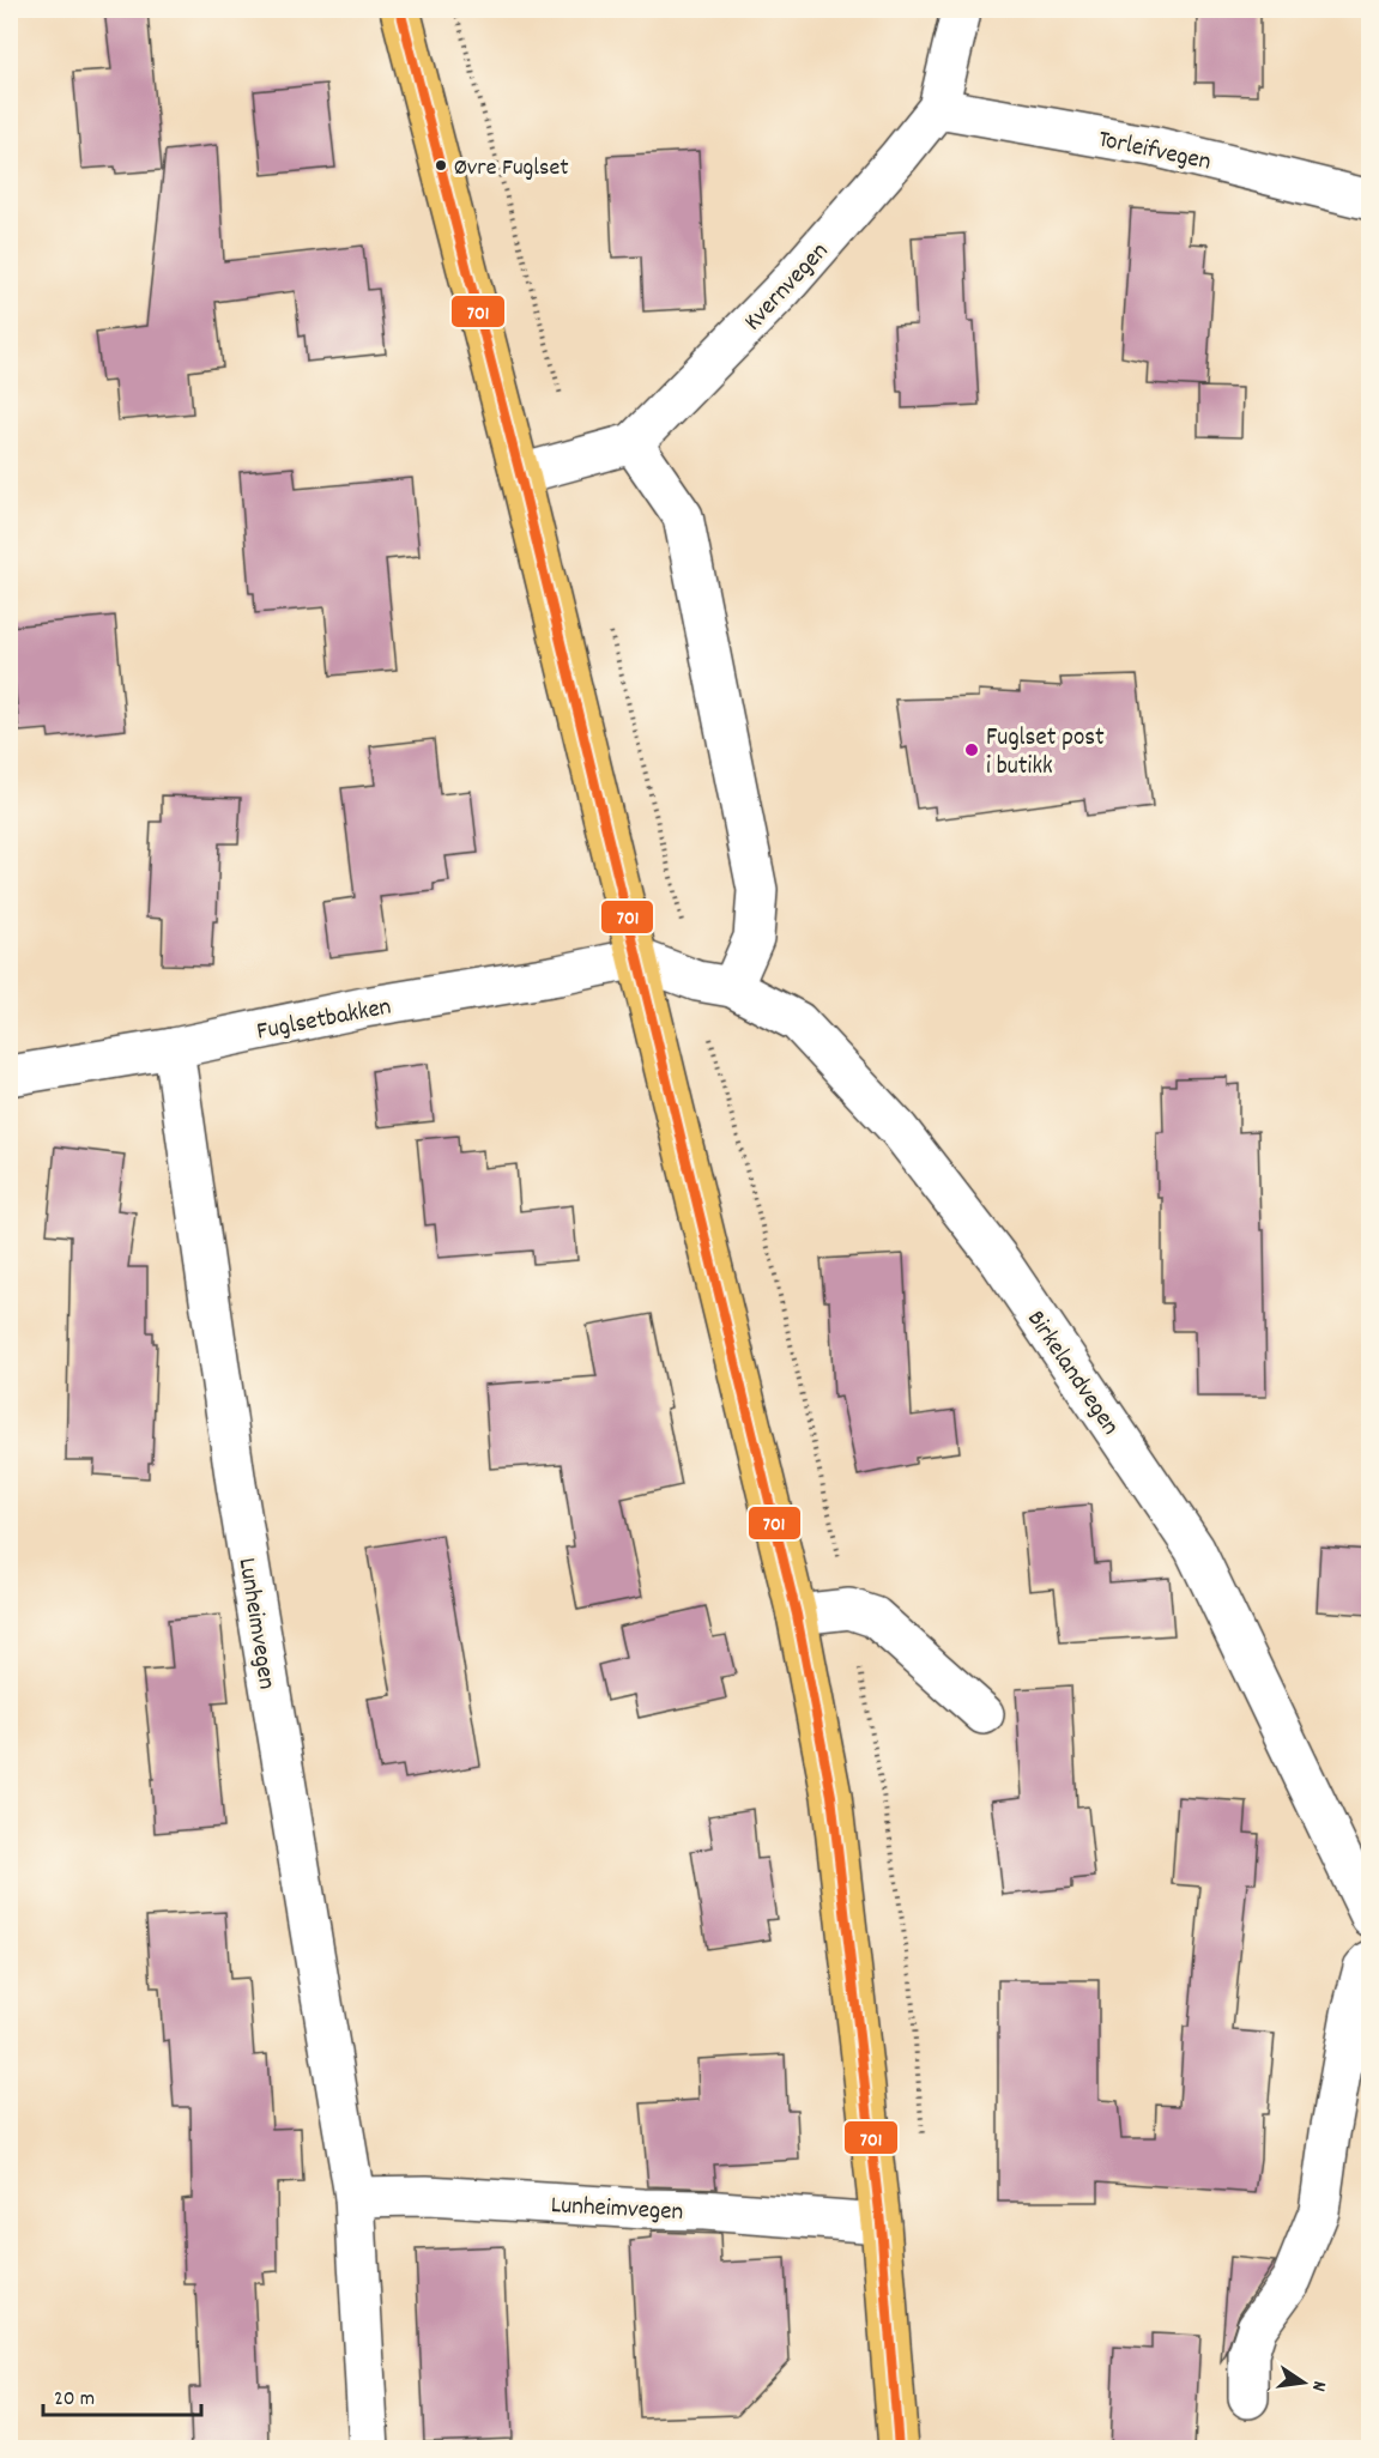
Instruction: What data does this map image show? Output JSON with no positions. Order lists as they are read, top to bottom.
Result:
{
  "streets": {
    "street": [
      "Torleifvegen",
      "Kvernvegen",
      "Fuglsetbakken",
      "Birkelandvegen",
      "Lunheimvegen"
    ]
  },
  "crossings": [
    ["Torleifvegen", "Kvernvegen"],
    ["Fuglsetbakken", "Birkelandvegen"],
    ["Fuglsetbakken", "Lunheimvegen"]
  ],
  "places": ["Øvre Fuglset", "Fuglset post i butikk"],
  "lines": ["transit line 701"],
  "scale_bar": "20 m",
  "north": "right"
}
